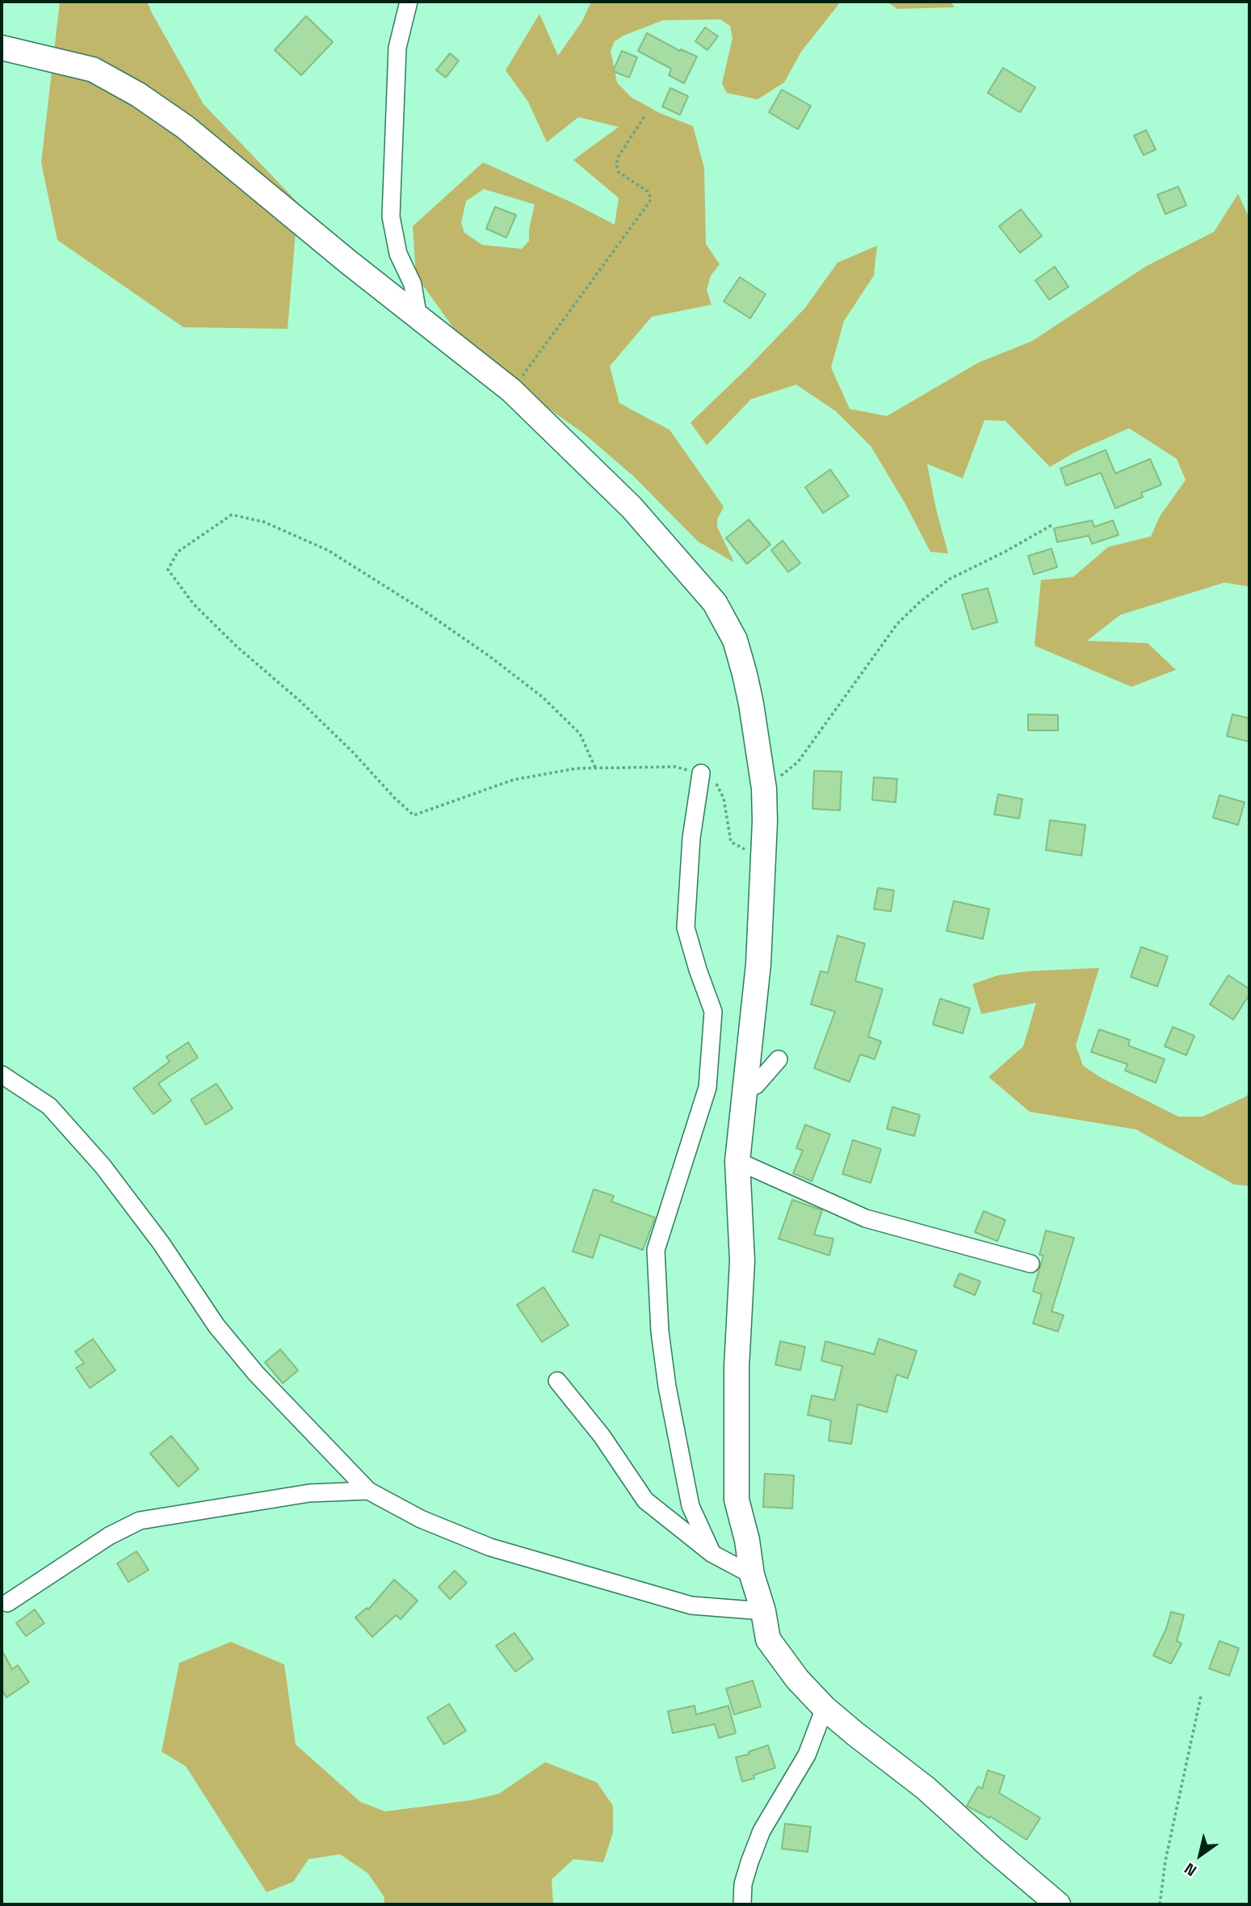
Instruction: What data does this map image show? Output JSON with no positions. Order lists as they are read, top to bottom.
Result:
{
  "north": "bottom left"
}
